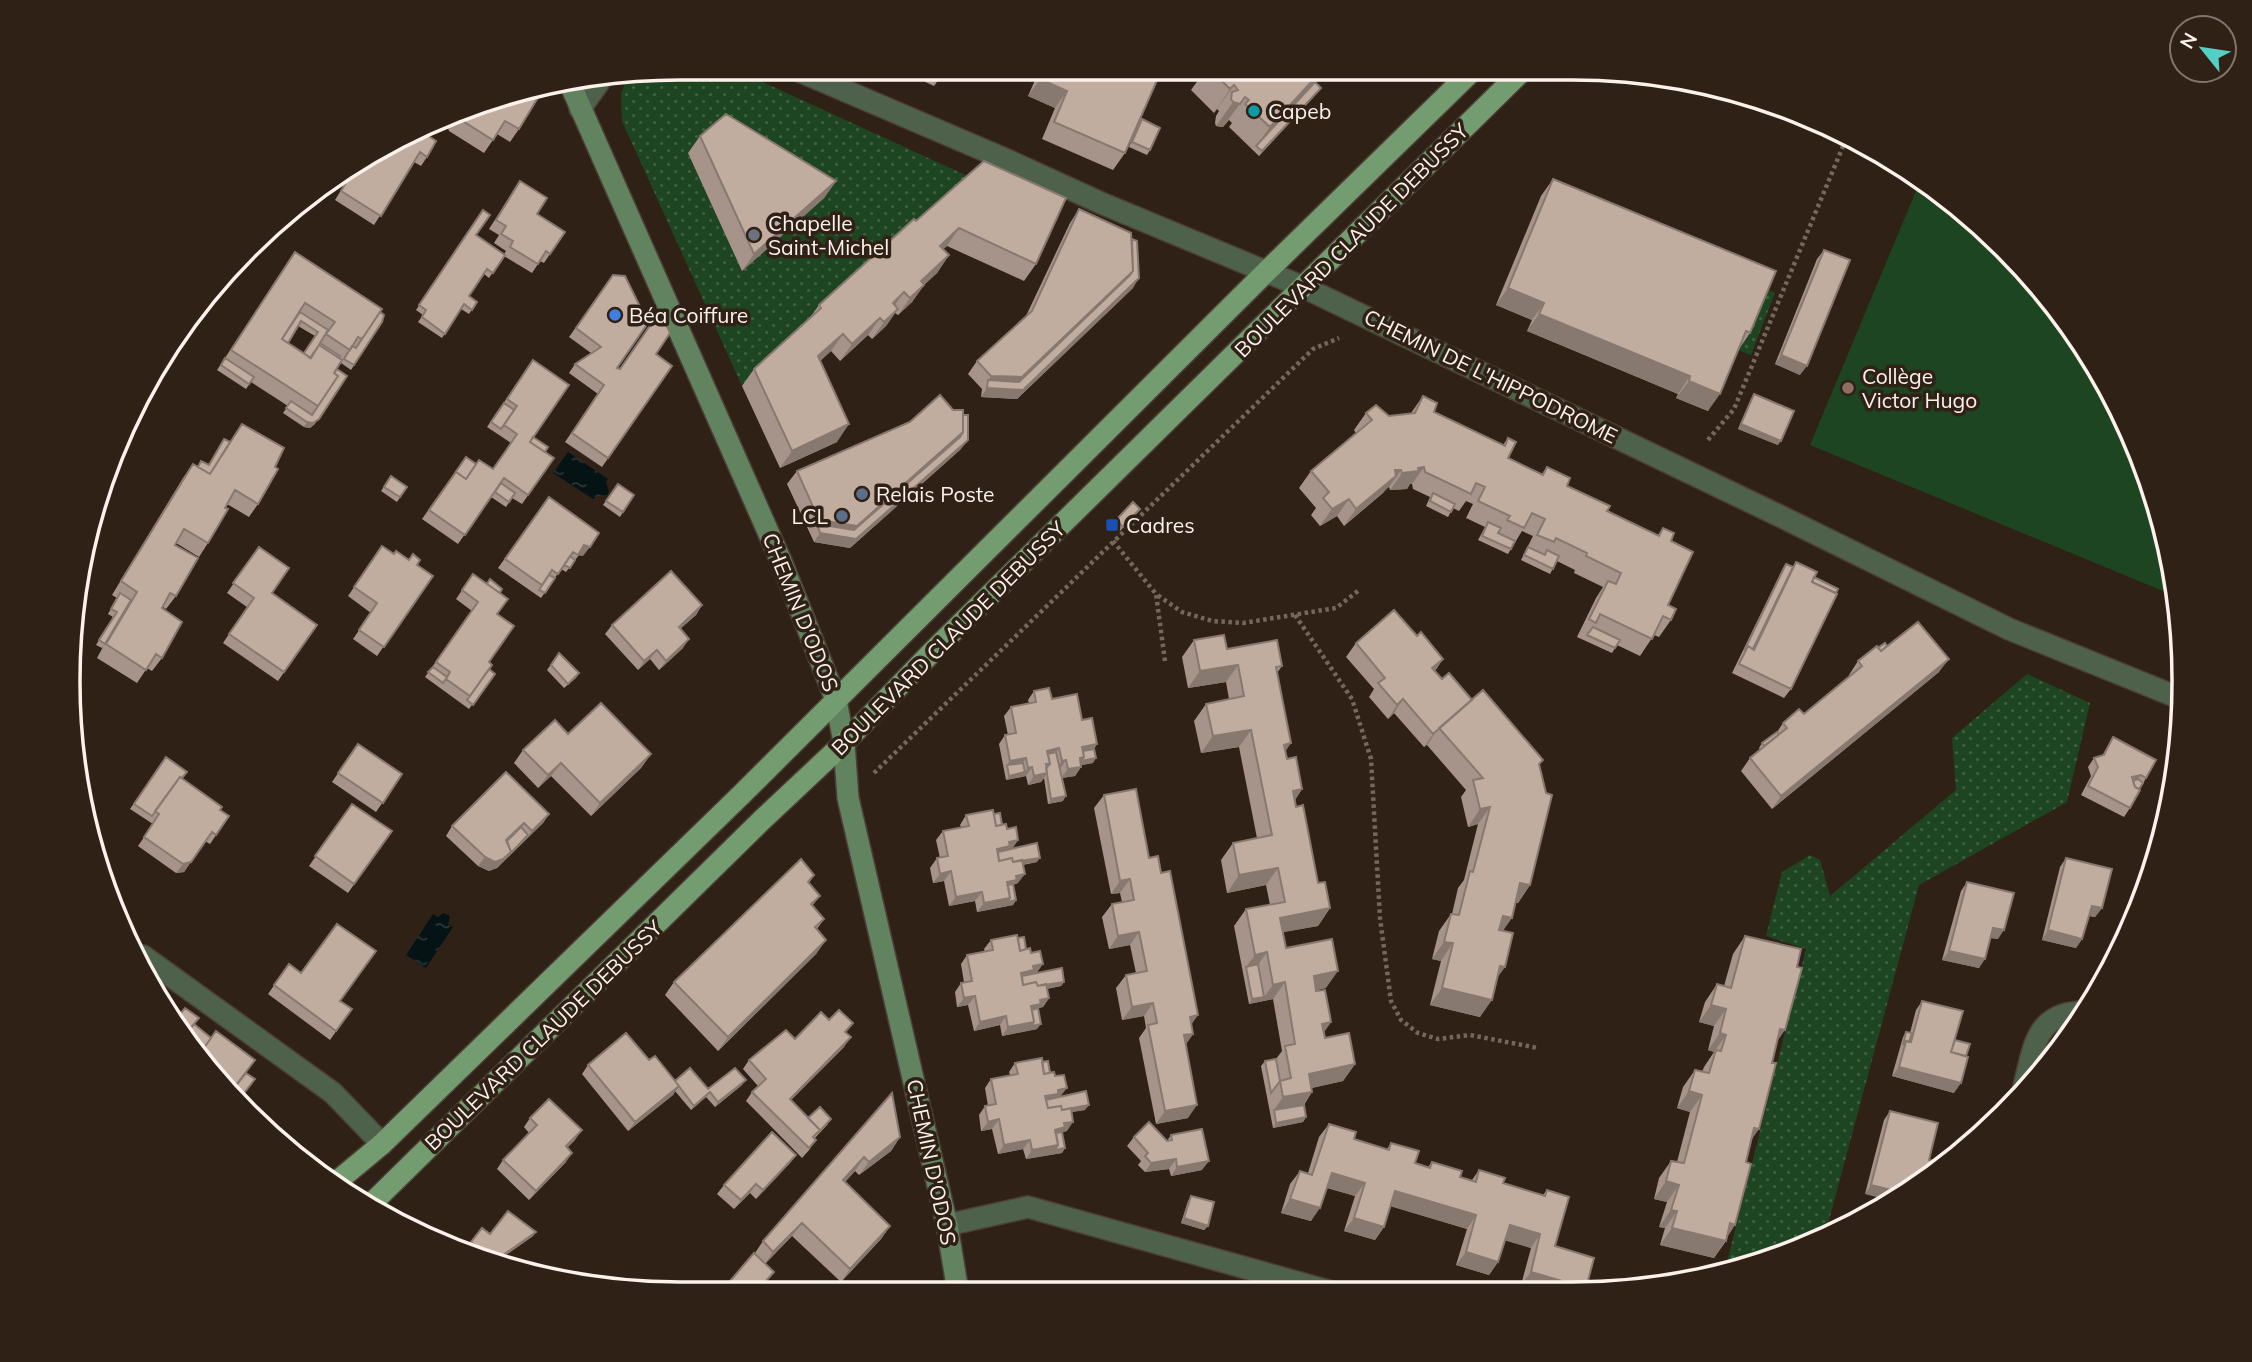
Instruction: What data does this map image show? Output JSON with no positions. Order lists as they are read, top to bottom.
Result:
{
  "streets": {
    "main road": ["BOULEVARD CLAUDE DEBUSSY"],
    "street": ["CHEMIN DE L'HIPPODROME", "CHEMIN D'ODOS"]
  },
  "crossings": [
    ["BOULEVARD CLAUDE DEBUSSY", "CHEMIN DE L'HIPPODROME"],
    ["BOULEVARD CLAUDE DEBUSSY", "CHEMIN D'ODOS"]
  ],
  "places": {
    "other": [
      "Capeb",
      "Chapelle Saint-Michel",
      "Béa Coiffure",
      "Collège Victor Hugo",
      "Relais Poste",
      "LCL"
    ],
    "transit": ["Cadres"]
  },
  "north": "top left"
}
